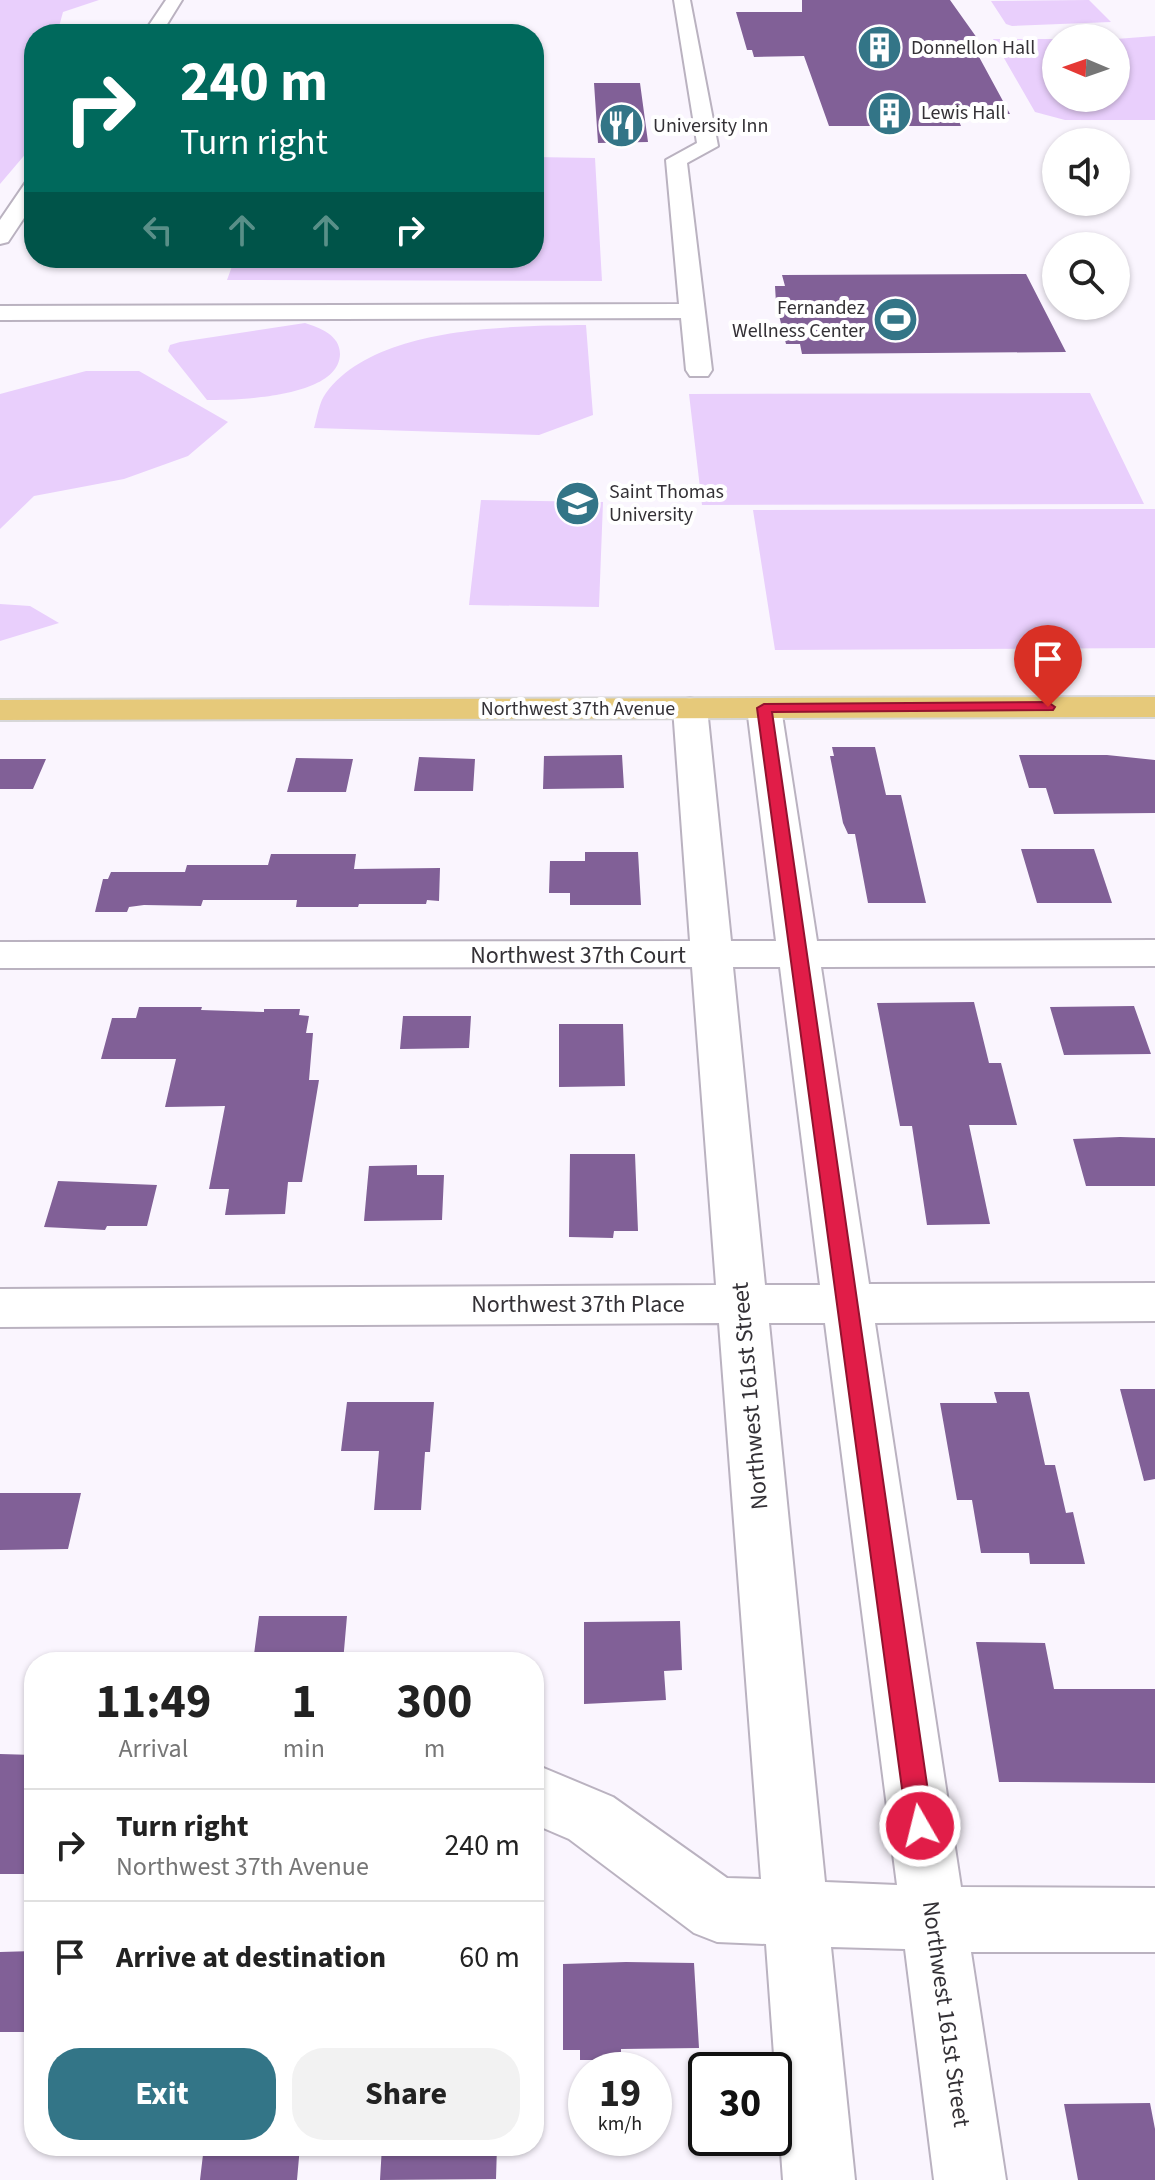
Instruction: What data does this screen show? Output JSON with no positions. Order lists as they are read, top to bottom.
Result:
{
  "streets": {
    "main road": ["Northwest 37th Avenue"],
    "street": ["Northwest 37th Court", "Northwest 37th Place", "Northwest 161st Street"]
  },
  "crossings": [
    ["Northwest 37th Avenue", "Northwest 161st Street"],
    ["Northwest 37th Court", "Northwest 161st Street"],
    ["Northwest 37th Place", "Northwest 161st Street"]
  ],
  "places": {
    "building": ["Donnellon Hall", "Lewis Hall"],
    "restaurant": ["University Inn"],
    "sports": ["Fernandez Wellness Center"],
    "school or university": ["Saint Thomas University"]
  },
  "north": "left",
  "page": {
    "turn": ["240 m", "Turn right"],
    "eta": [
      "11:49",
      "Arrival",
      "1",
      "min",
      "300",
      "m"
    ],
    "list": [
      {
        "name": "Turn right",
        "note": "Northwest 37th Avenue",
        "value": "240 m"
      },
      {
        "name": "Arrive at destination",
        "value": "60 m"
      }
    ],
    "buttons": ["Exit", "Share"],
    "speed": "19 km/h",
    "limit": "30"
  }
}
